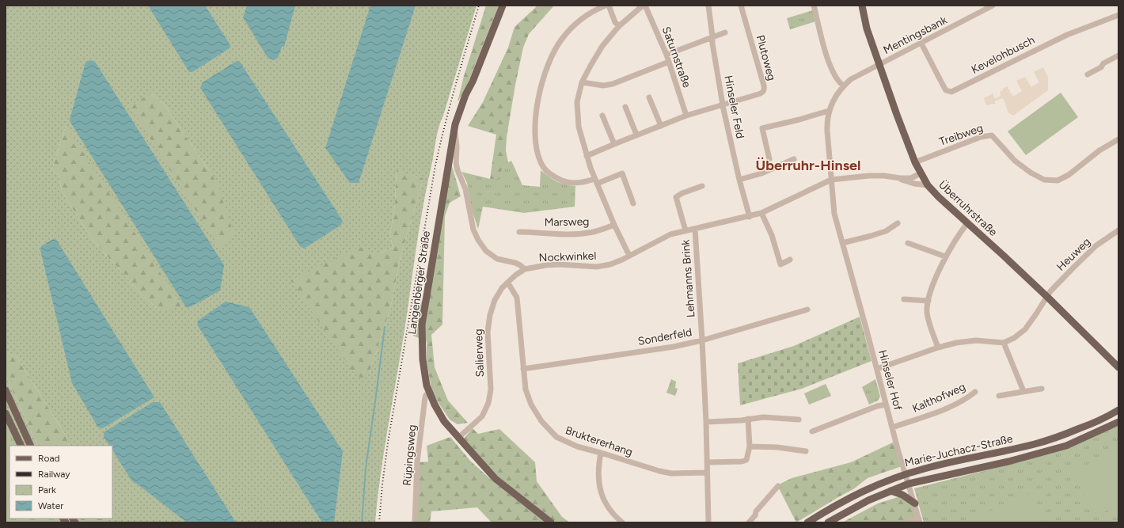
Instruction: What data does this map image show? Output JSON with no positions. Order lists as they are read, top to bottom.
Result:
{
  "streets": {
    "main road": ["Überruhrstraße", "Langenberger Straße", "Marie-Juchacz-Straße"],
    "street": [
      "Mentingsbank",
      "Kevelohbusch",
      "Saturnstraße",
      "Plutoweg",
      "Hinseler Feld",
      "Treibweg",
      "Marsweg",
      "Heuweg",
      "Nockwinkel",
      "Lehmanns Brink",
      "Sonderfeld",
      "Salierweg",
      "Hinseler Hof",
      "Kalthofweg",
      "Bruktererhang",
      "Rüpingsweg"
    ]
  },
  "crossings": [
    ["Mentingsbank", "Kevelohbusch"],
    ["Mentingsbank", "Überruhrstraße"],
    ["Plutoweg", "Hinseler Feld"],
    ["Hinseler Feld", "Nockwinkel"],
    ["Treibweg", "Überruhrstraße"],
    ["Überruhrstraße", "Heuweg"],
    ["Überruhrstraße", "Nockwinkel"],
    ["Nockwinkel", "Lehmanns Brink"],
    ["Nockwinkel", "Langenberger Straße"],
    ["Nockwinkel", "Salierweg"],
    ["Nockwinkel", "Hinseler Hof"],
    ["Lehmanns Brink", "Sonderfeld"],
    ["Lehmanns Brink", "Bruktererhang"],
    ["Langenberger Straße", "Salierweg"],
    ["Langenberger Straße", "Rüpingsweg"],
    ["Sonderfeld", "Bruktererhang"],
    ["Salierweg", "Bruktererhang"],
    ["Hinseler Hof", "Kalthofweg"],
    ["Hinseler Hof", "Marie-Juchacz-Straße"]
  ],
  "districts": ["Überruhr-Hinsel"],
  "legend": [
    "Road",
    "Railway",
    "Park",
    "Water"
  ]
}
